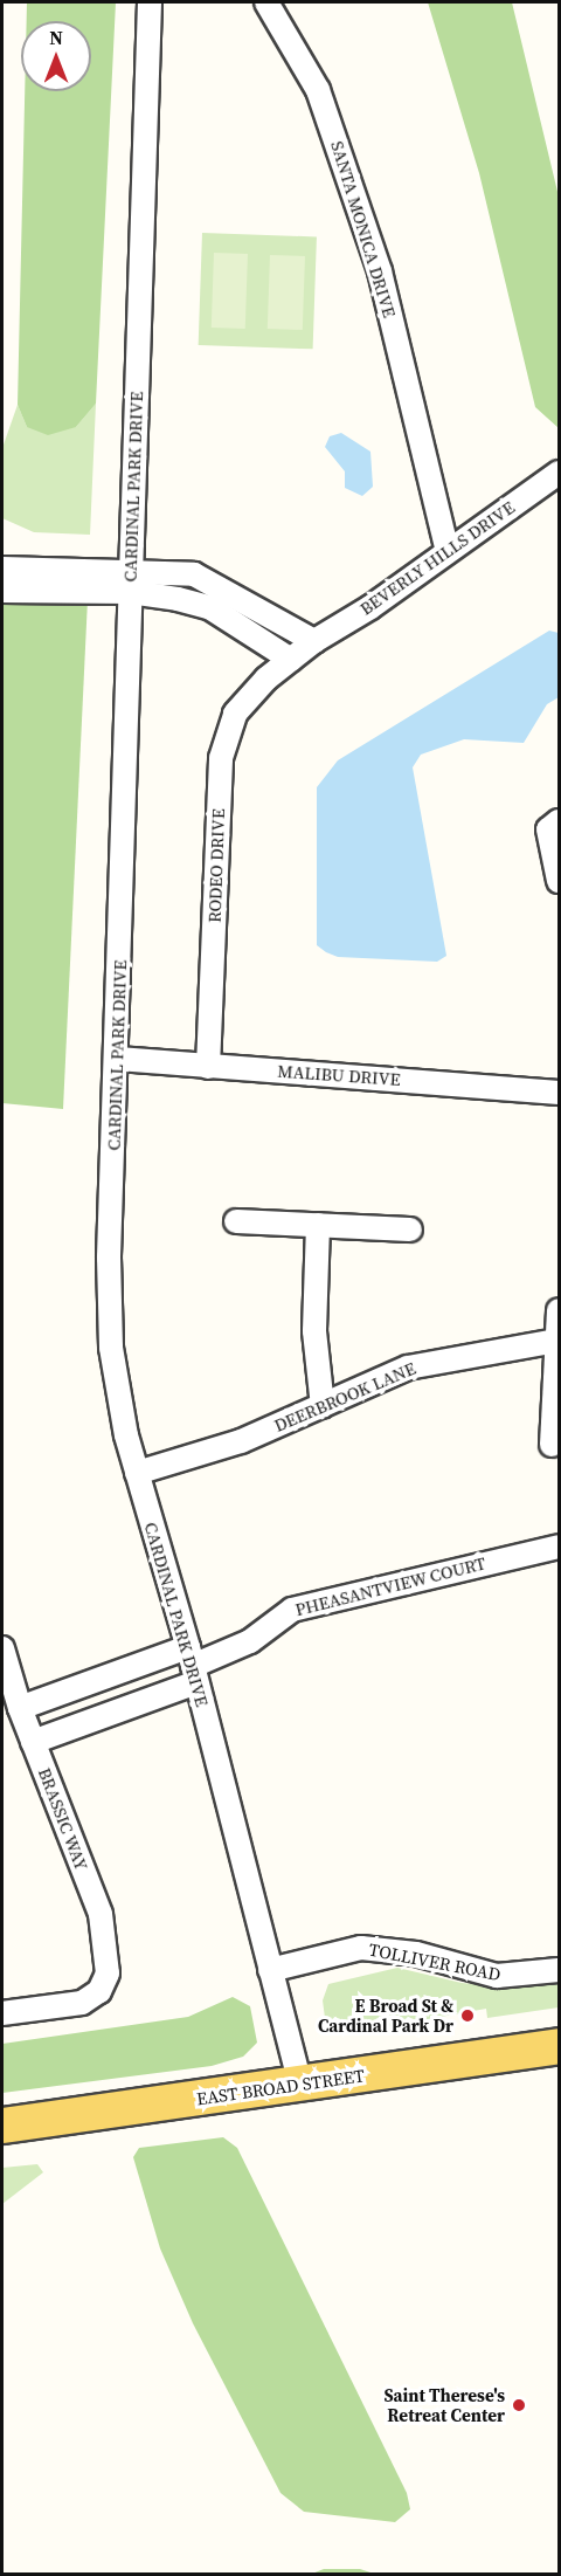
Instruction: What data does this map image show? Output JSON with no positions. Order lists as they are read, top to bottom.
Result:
{
  "streets": {
    "main road": ["EAST BROAD STREET"],
    "street": [
      "SANTA MONICA DRIVE",
      "CARDINAL PARK DRIVE",
      "BEVERLY HILLS DRIVE",
      "RODEO DRIVE",
      "MALIBU DRIVE",
      "DEERBROOK LANE",
      "PHEASANTVIEW COURT",
      "BRASSIC WAY",
      "TOLLIVER ROAD"
    ]
  },
  "crossings": [
    ["SANTA MONICA DRIVE", "BEVERLY HILLS DRIVE"],
    ["CARDINAL PARK DRIVE", "MALIBU DRIVE"],
    ["CARDINAL PARK DRIVE", "DEERBROOK LANE"],
    ["CARDINAL PARK DRIVE", "PHEASANTVIEW COURT"],
    ["CARDINAL PARK DRIVE", "TOLLIVER ROAD"],
    ["CARDINAL PARK DRIVE", "EAST BROAD STREET"],
    ["BEVERLY HILLS DRIVE", "RODEO DRIVE"],
    ["RODEO DRIVE", "MALIBU DRIVE"]
  ],
  "places": ["E Broad St & Cardinal Park Dr", "Saint Therese's Retreat Center"],
  "north": "top"
}
